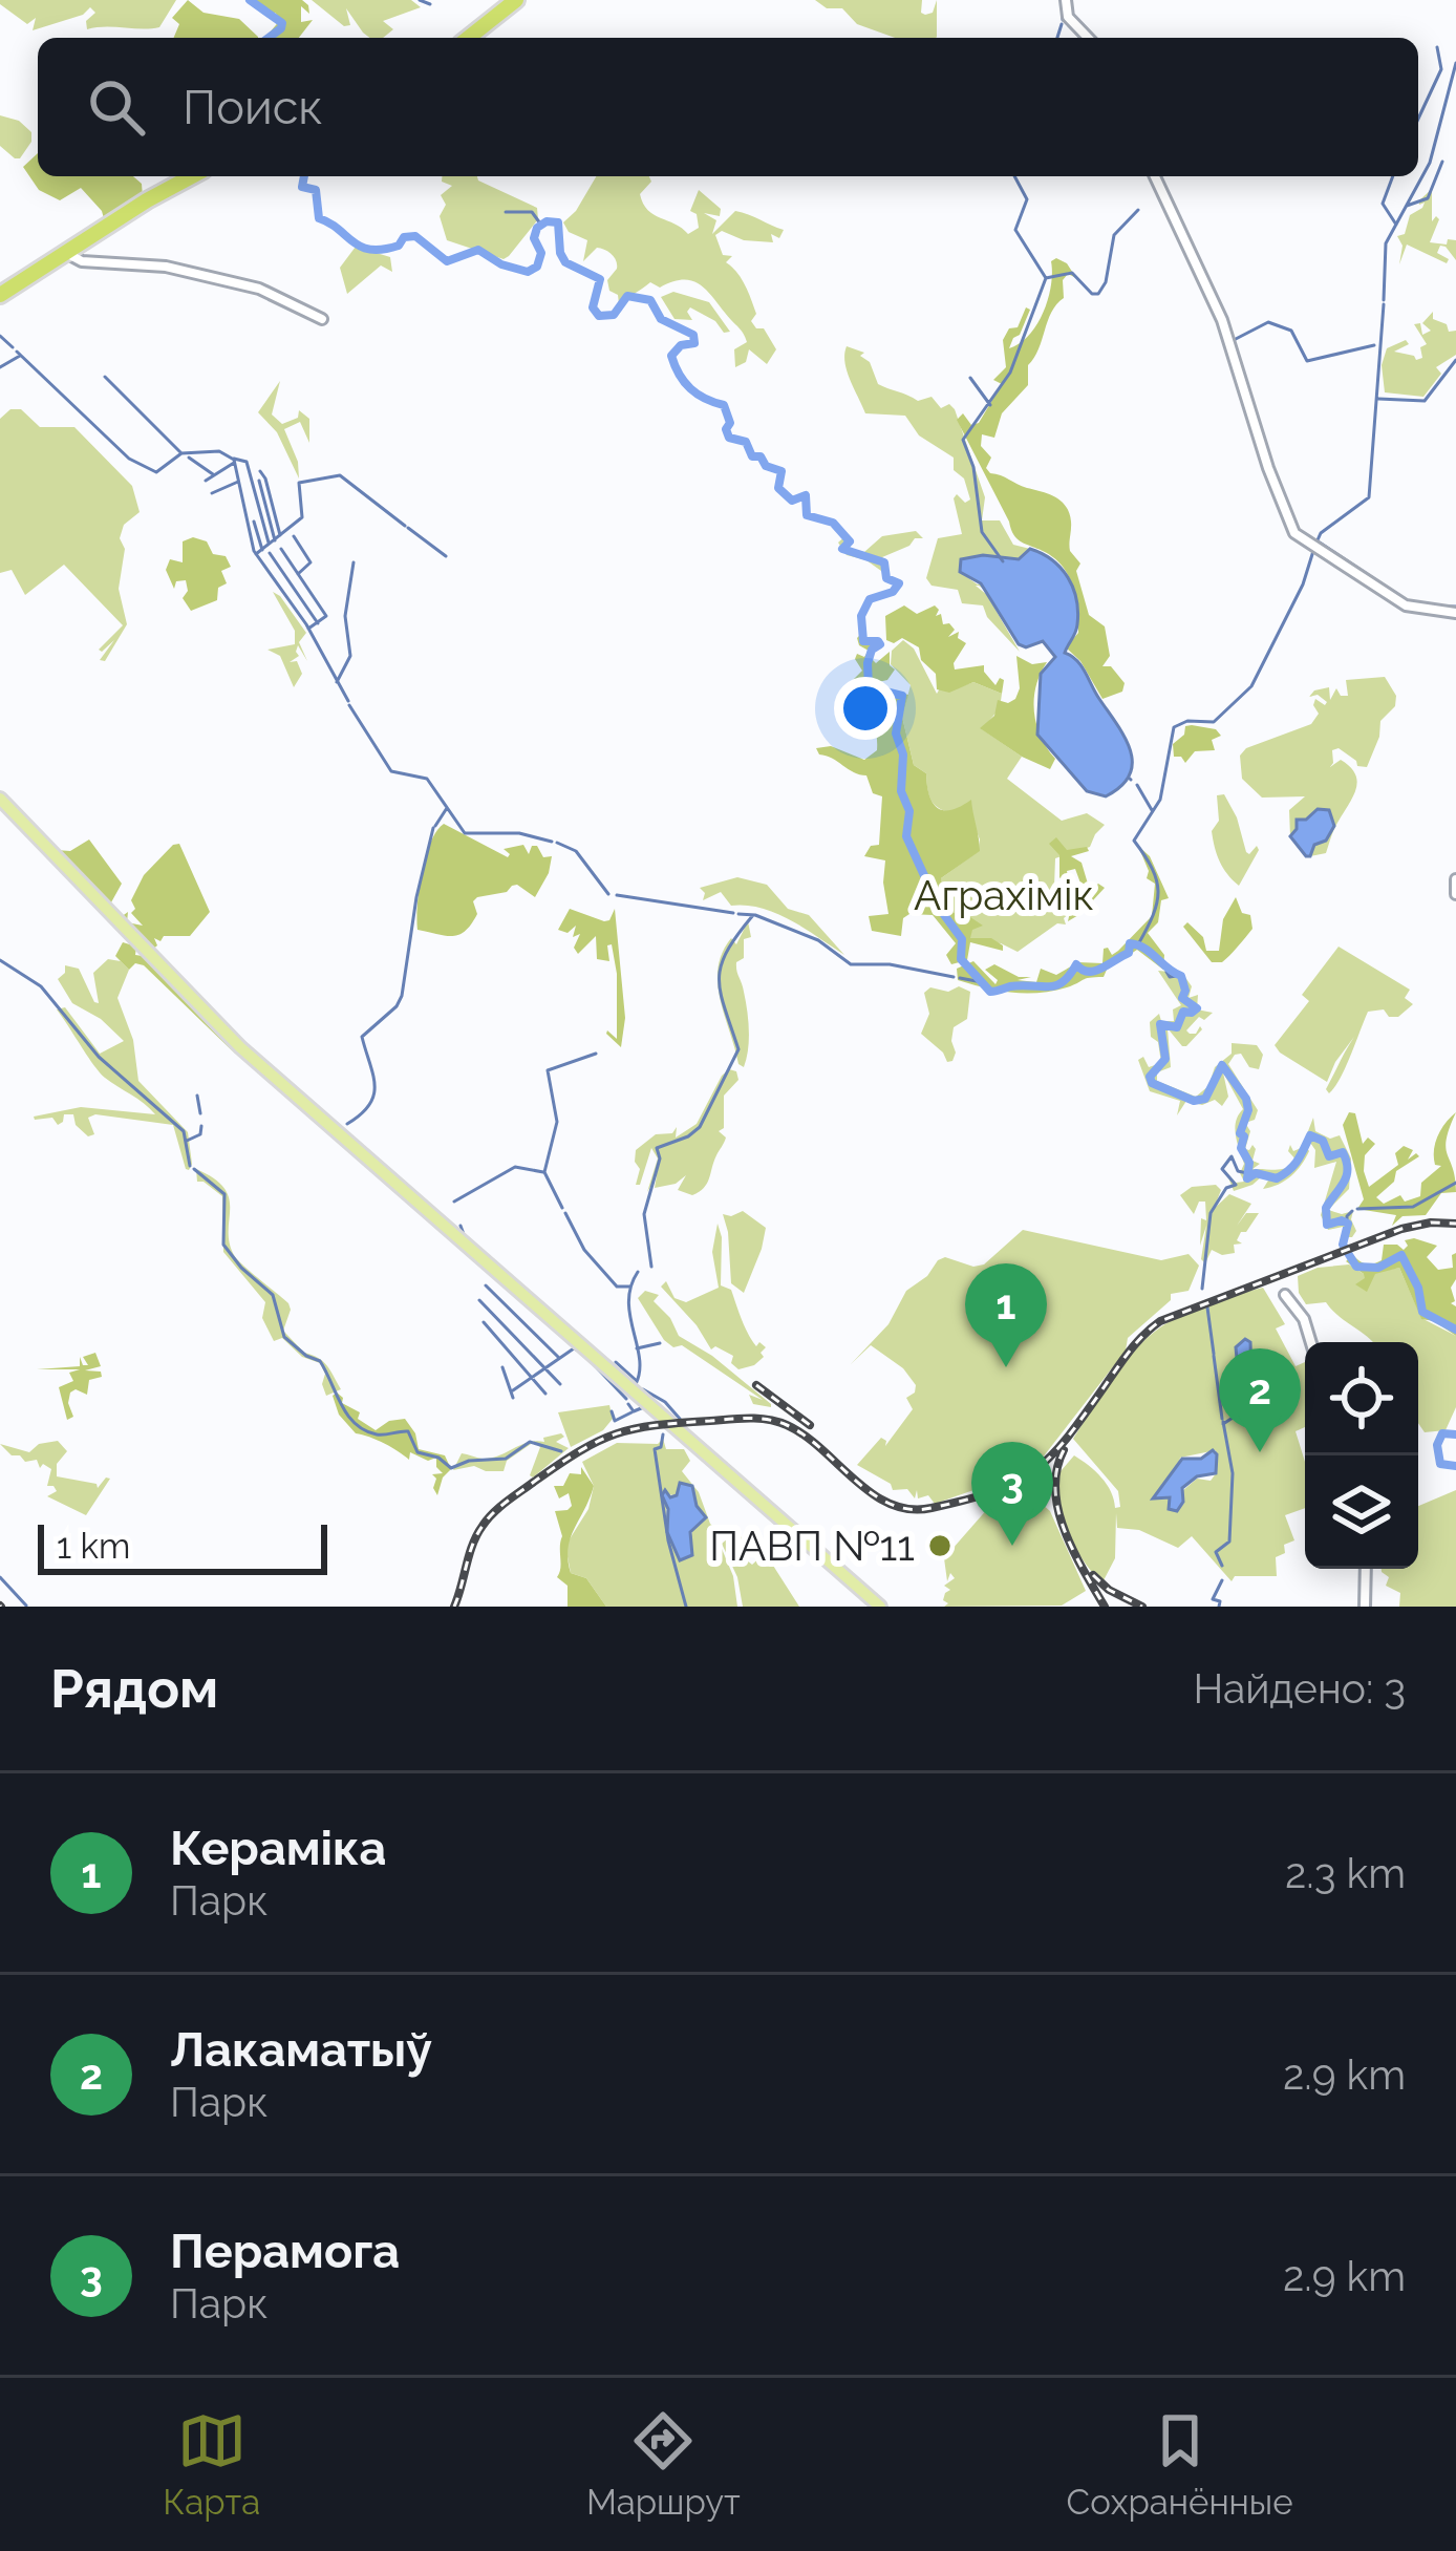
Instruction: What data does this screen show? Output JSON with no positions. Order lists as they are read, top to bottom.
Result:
{
  "parks": ["Аграхімік"],
  "places": ["ПАВП №11"],
  "scale_bar": "1 km",
  "page": {
    "search": "Поиск",
    "pins": ["1", "2", "3"],
    "scale": "1 km",
    "heading": ["Рядом", "Найдено: 3"],
    "list": [
      {
        "mark": "1",
        "name": "Кераміка",
        "note": "Парк",
        "value": "2.3 km"
      },
      {
        "mark": "2",
        "name": "Лакаматыў",
        "note": "Парк",
        "value": "2.9 km"
      },
      {
        "mark": "3",
        "name": "Перамога",
        "note": "Парк",
        "value": "2.9 km"
      }
    ],
    "nav": ["Карта", "Маршрут", "Сохранённые"]
  }
}
